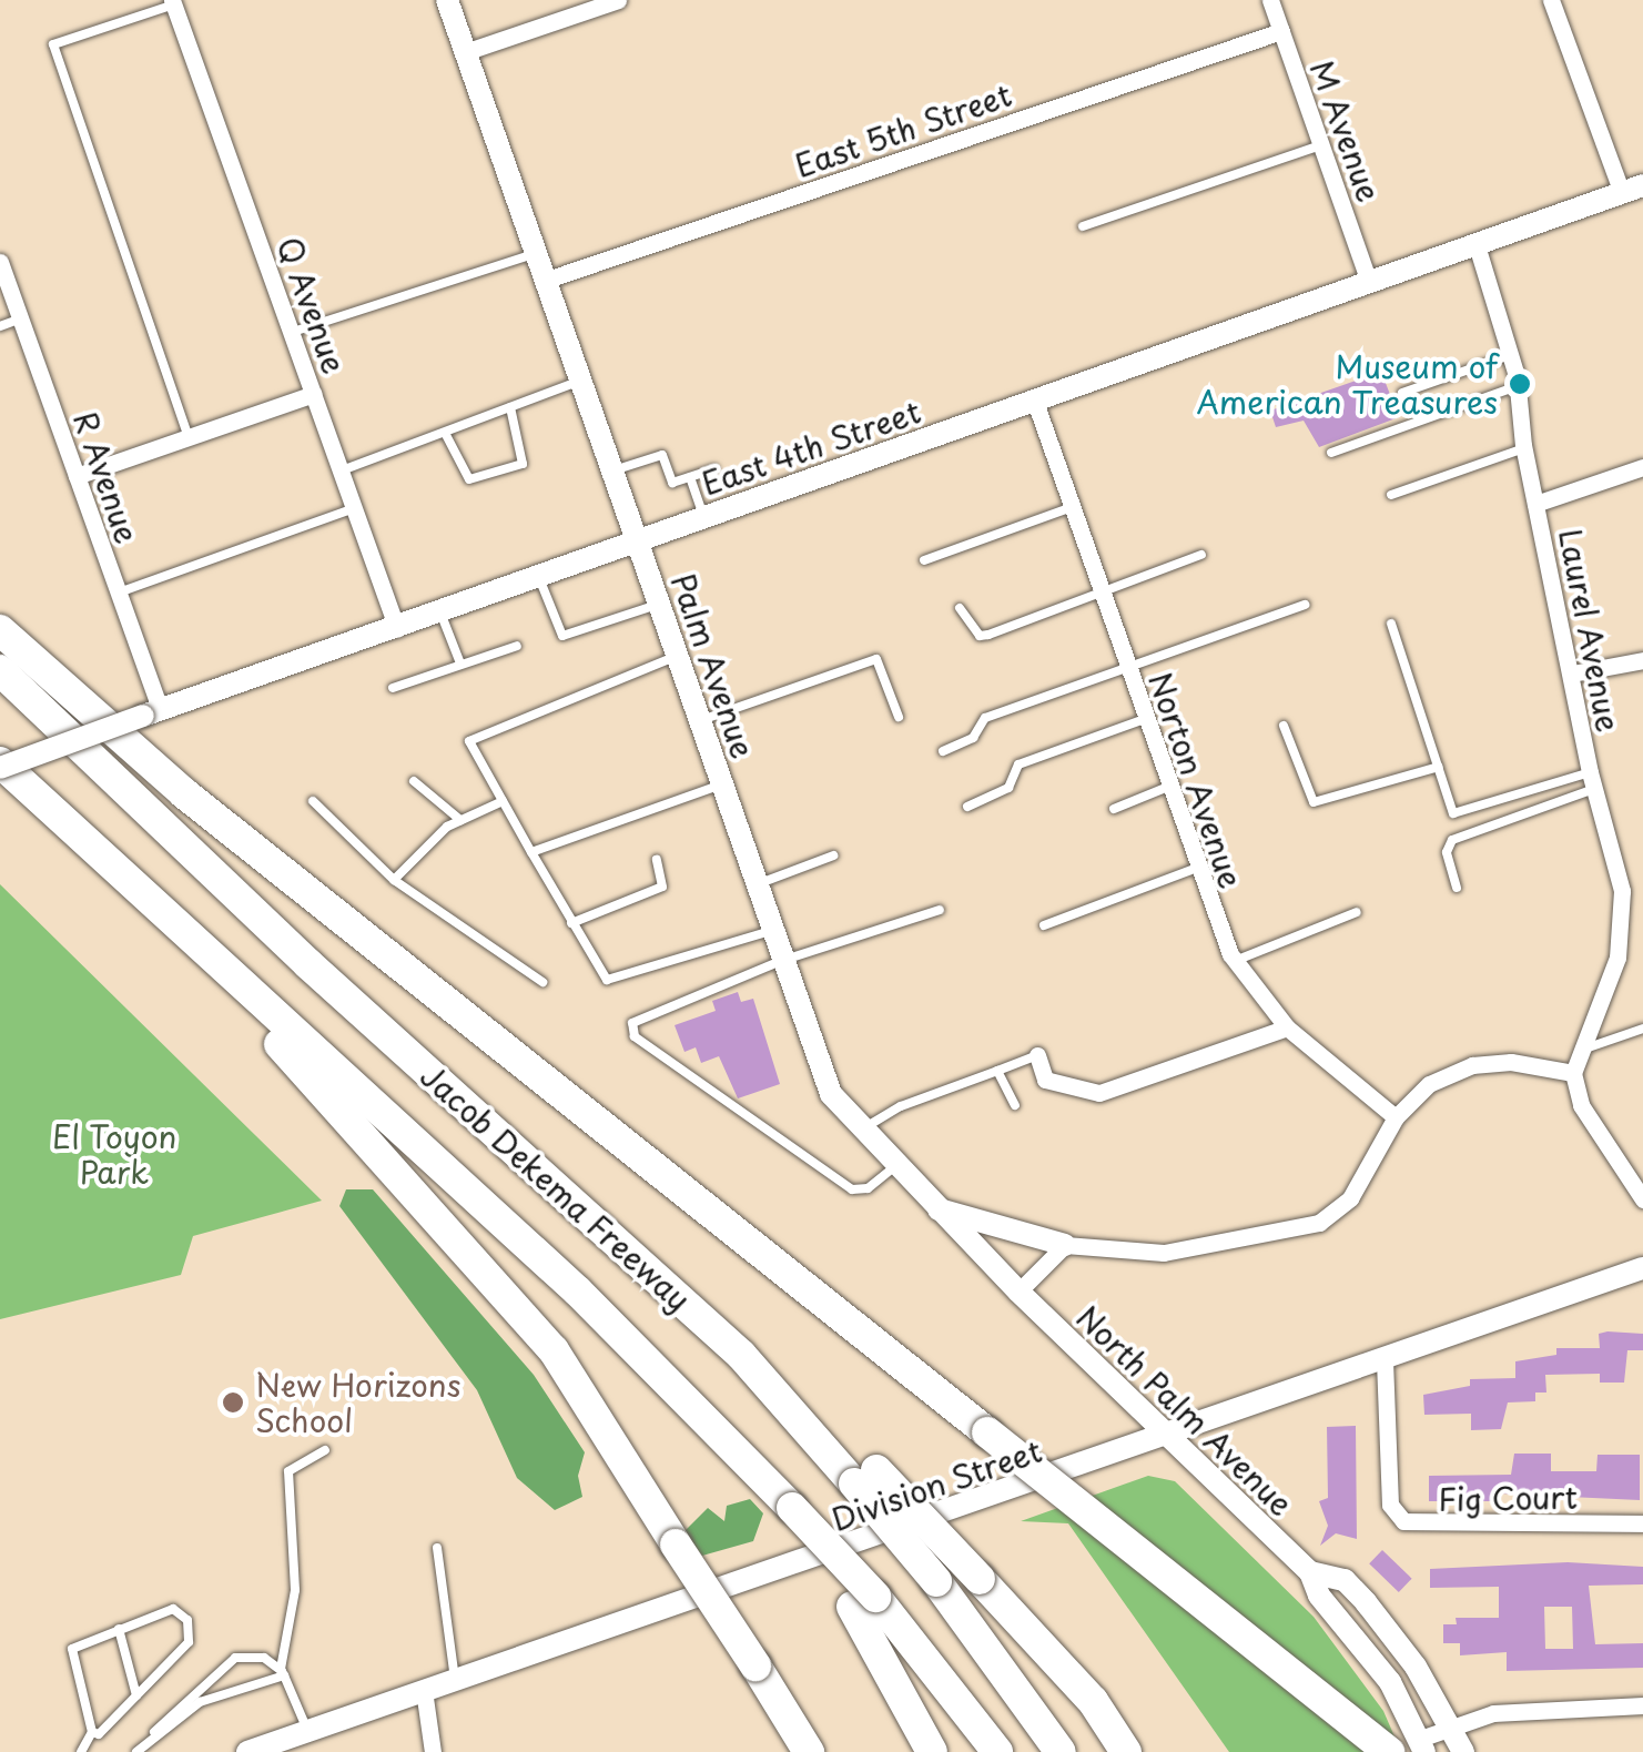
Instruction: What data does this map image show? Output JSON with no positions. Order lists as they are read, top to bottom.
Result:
{
  "streets": {
    "highway": ["Jacob Dekema Freeway"],
    "street": [
      "East 5th Street",
      "M Avenue",
      "Q Avenue",
      "East 4th Street",
      "R Avenue",
      "Laurel Avenue",
      "Palm Avenue",
      "Norton Avenue",
      "North Palm Avenue",
      "Division Street",
      "Fig Court"
    ]
  },
  "crossings": [
    ["East 5th Street", "M Avenue"],
    ["East 5th Street", "Palm Avenue"],
    ["M Avenue", "East 4th Street"],
    ["Q Avenue", "East 4th Street"],
    ["East 4th Street", "R Avenue"],
    ["East 4th Street", "Laurel Avenue"],
    ["East 4th Street", "Palm Avenue"],
    ["East 4th Street", "Norton Avenue"],
    ["East 4th Street", "Jacob Dekema Freeway"],
    ["Palm Avenue", "North Palm Avenue"],
    ["North Palm Avenue", "Division Street"],
    ["Division Street", "Fig Court"]
  ],
  "parks": ["El Toyon Park"],
  "places": ["Museum of American Treasures", "New Horizons School"]
}
